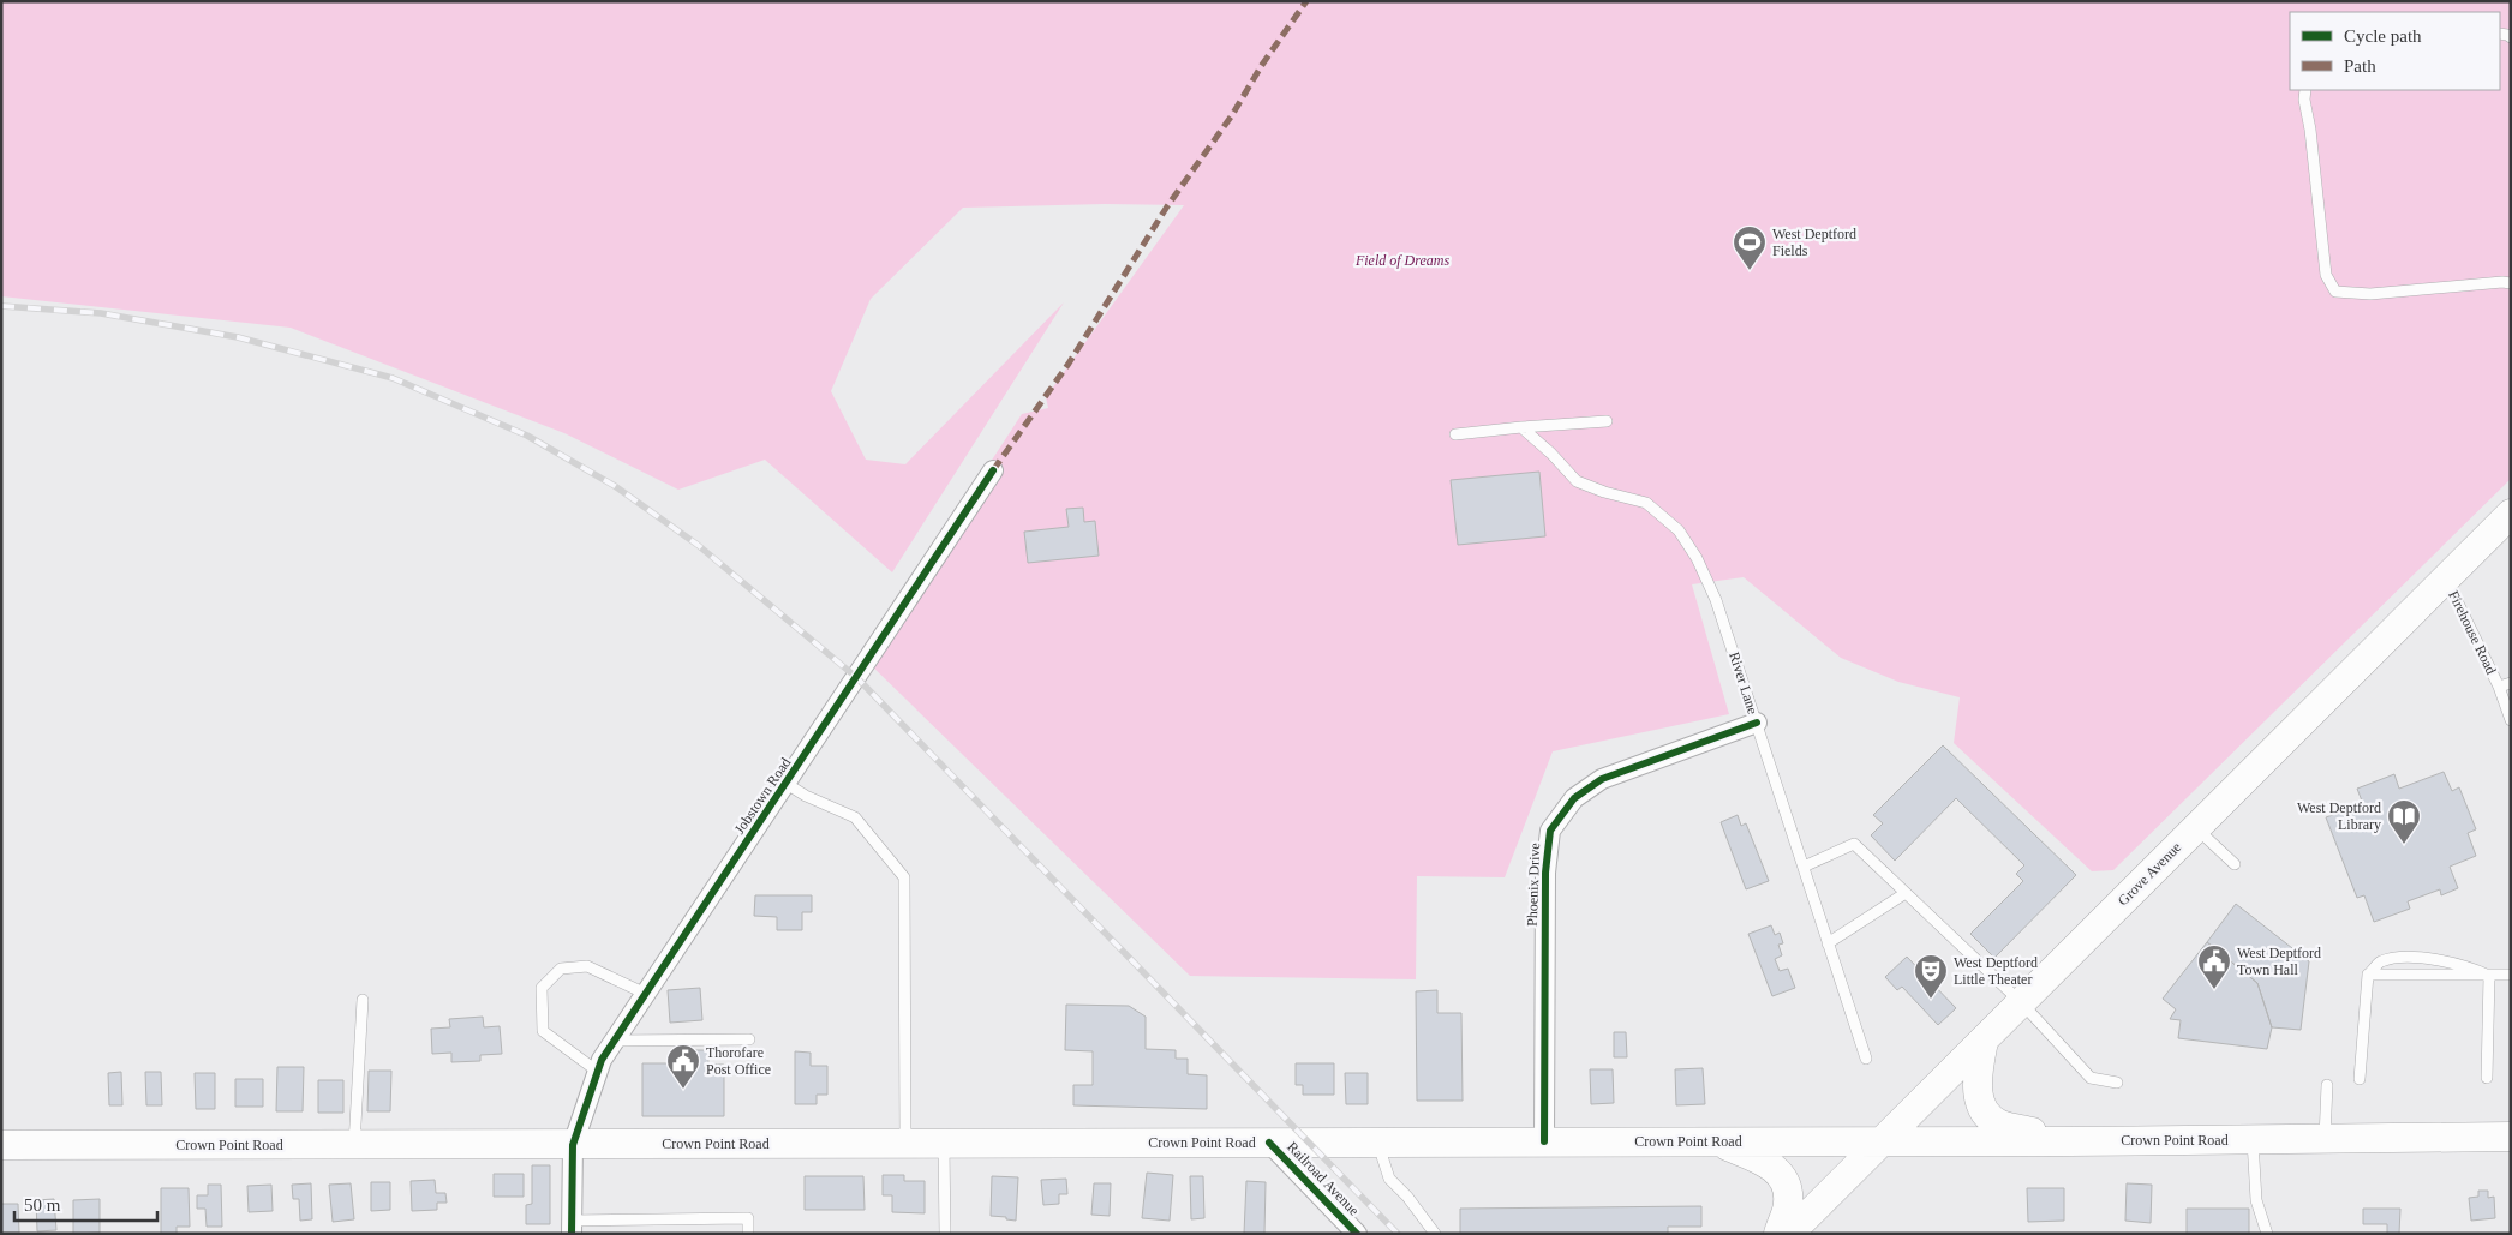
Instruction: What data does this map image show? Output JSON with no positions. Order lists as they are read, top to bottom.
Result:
{
  "streets": {
    "main road": ["Grove Avenue", "Crown Point Road"],
    "street": ["Jobstown Road", "Phoenix Drive", "Railroad Avenue"],
    "lane": ["Firehouse Road", "River Lane"]
  },
  "crossings": [
    ["Firehouse Road", "Grove Avenue"],
    ["River Lane", "Phoenix Drive"],
    ["Jobstown Road", "Crown Point Road"],
    ["Grove Avenue", "Crown Point Road"],
    ["Phoenix Drive", "Crown Point Road"],
    ["Crown Point Road", "Railroad Avenue"]
  ],
  "parks": ["Field of Dreams"],
  "places": {
    "sports": ["West Deptford Fields"],
    "library": ["West Deptford Library"],
    "public building": ["West Deptford Town Hall", "Thorofare Post Office"],
    "theatre": ["West Deptford Little Theater"]
  },
  "legend": ["Cycle path", "Path"],
  "scale_bar": "50 m"
}
